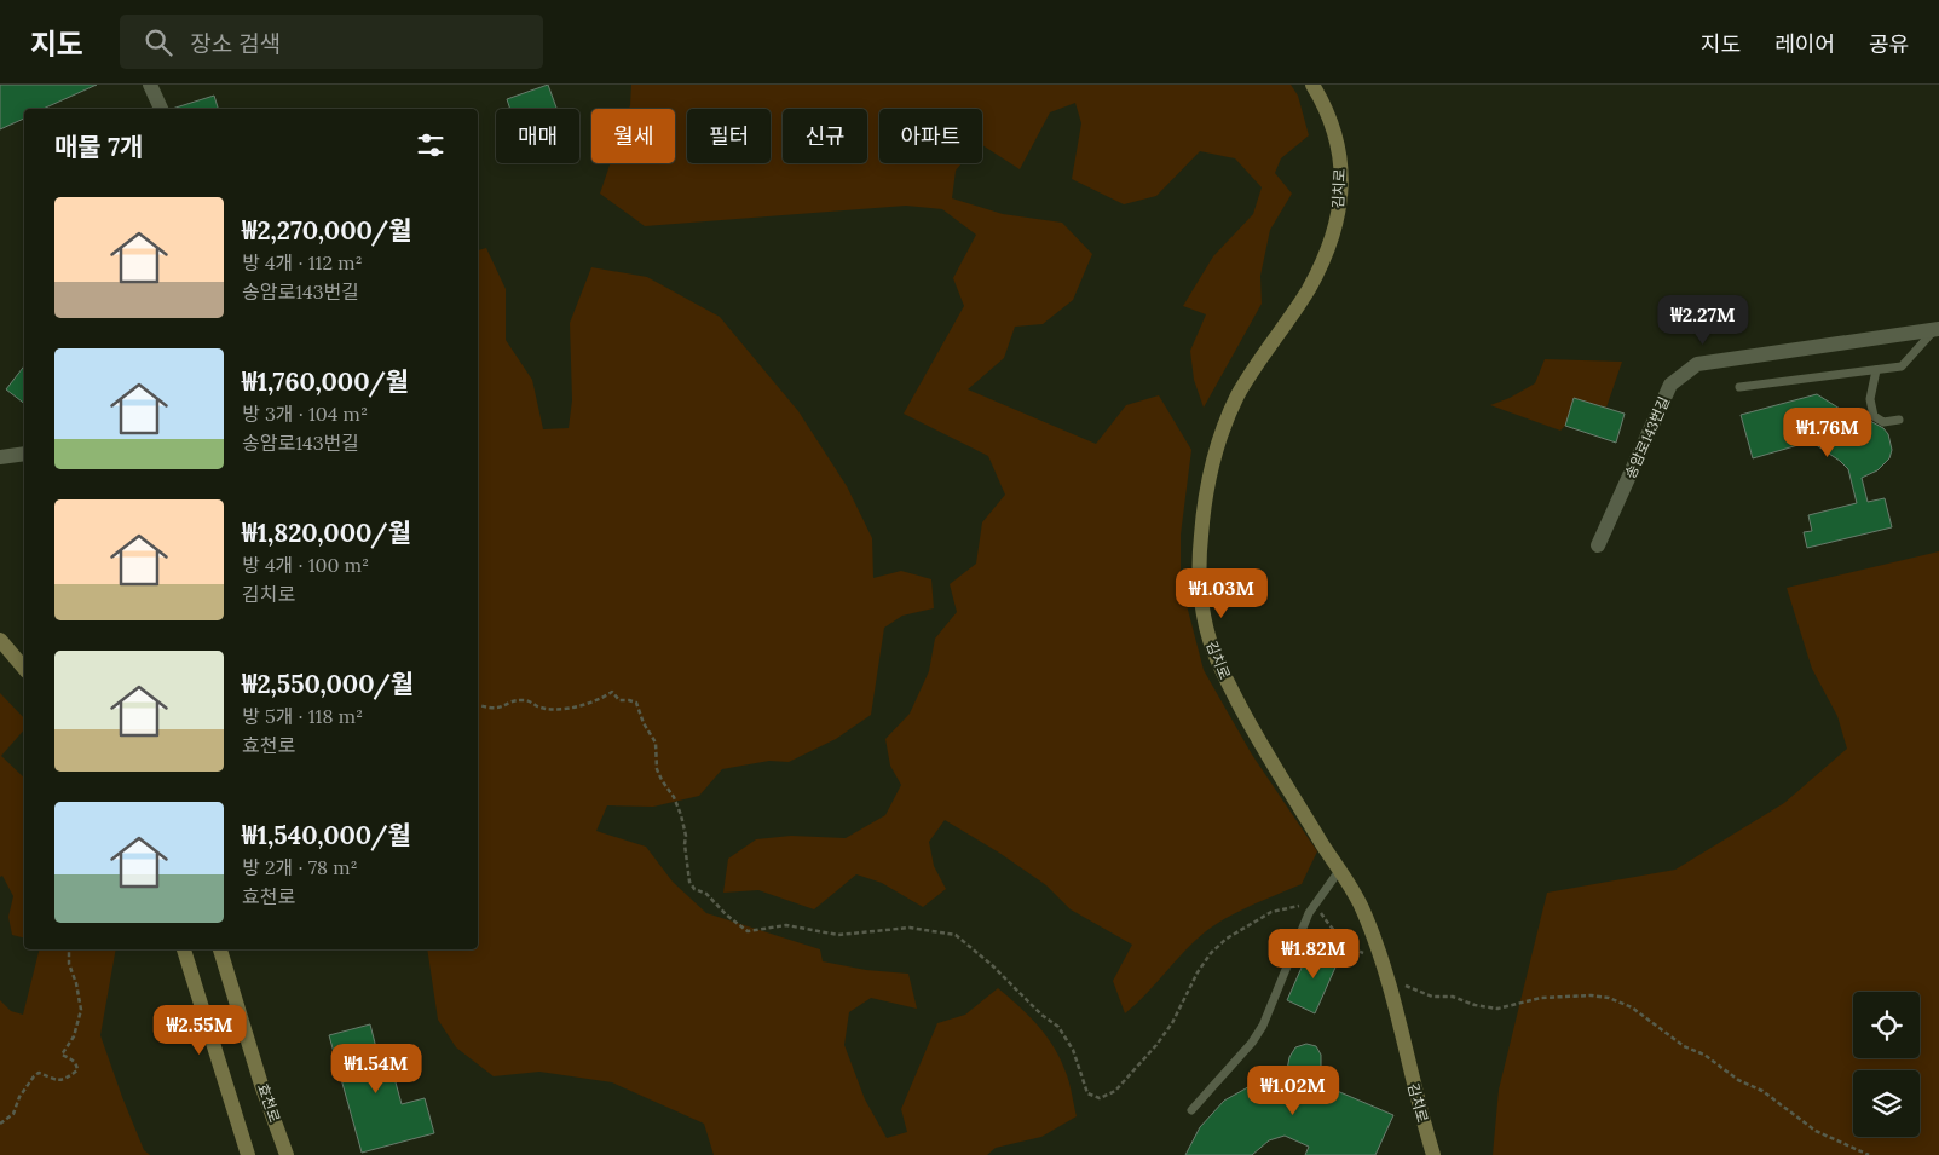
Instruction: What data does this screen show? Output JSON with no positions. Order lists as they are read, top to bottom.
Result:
{
  "streets": {
    "street": ["김치로", "송암로143번길", "효천로"]
  },
  "page": {
    "header": "지도",
    "search": "장소 검색",
    "nav": ["지도", "레이어", "공유"],
    "chip": [
      "매매",
      "월세",
      "필터",
      "신규",
      "아파트"
    ],
    "heading": "매물 7개",
    "list": [
      {
        "name": "₩2,270,000/월",
        "note": "방 4개 · 112 m² · 송암로143번길"
      },
      {
        "name": "₩1,760,000/월",
        "note": "방 3개 · 104 m² · 송암로143번길"
      },
      {
        "name": "₩1,820,000/월",
        "note": "방 4개 · 100 m² · 김치로"
      },
      {
        "name": "₩2,550,000/월",
        "note": "방 5개 · 118 m² · 효천로"
      },
      {
        "name": "₩1,540,000/월",
        "note": "방 2개 · 78 m² · 효천로"
      }
    ],
    "price": [
      "₩2.27M",
      "₩1.76M",
      "₩1.03M",
      "₩1.82M",
      "₩2.55M",
      "₩1.54M",
      "₩1.02M"
    ]
  }
}
